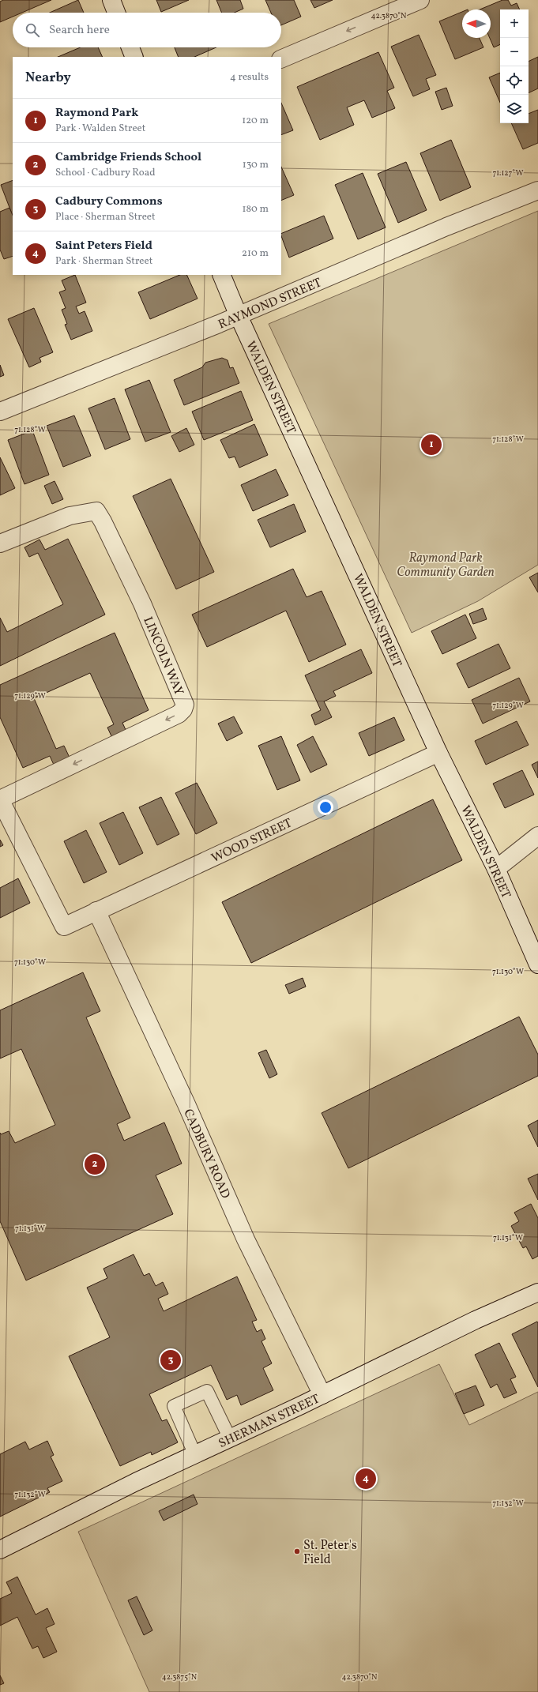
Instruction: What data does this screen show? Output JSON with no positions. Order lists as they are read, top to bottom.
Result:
{
  "streets": {
    "street": [
      "RAYMOND STREET",
      "WALDEN STREET",
      "LINCOLN WAY",
      "WOOD STREET",
      "CADBURY ROAD",
      "SHERMAN STREET"
    ]
  },
  "crossings": [
    ["RAYMOND STREET", "WALDEN STREET"],
    ["WALDEN STREET", "WOOD STREET"],
    ["LINCOLN WAY", "WOOD STREET"],
    ["WOOD STREET", "CADBURY ROAD"],
    ["CADBURY ROAD", "SHERMAN STREET"]
  ],
  "parks": ["Raymond Park Community Garden"],
  "places": ["St. Peter's Field"],
  "north": "left",
  "page": {
    "map_buttons": ["+", "−"],
    "search": "Search here",
    "heading": ["Nearby", "4 results"],
    "list": [
      {
        "mark": "1",
        "name": "Raymond Park",
        "note": "Park · Walden Street",
        "value": "120 m"
      },
      {
        "mark": "2",
        "name": "Cambridge Friends School",
        "note": "School · Cadbury Road",
        "value": "130 m"
      },
      {
        "mark": "3",
        "name": "Cadbury Commons",
        "note": "Place · Sherman Street",
        "value": "180 m"
      },
      {
        "mark": "4",
        "name": "Saint Peters Field",
        "note": "Park · Sherman Street",
        "value": "210 m"
      }
    ],
    "pins": [
      "1",
      "2",
      "3",
      "4"
    ]
  },
  "coordinates": [
    "42.3870°N",
    "71.127°W",
    "71.128°W",
    "71.129°W",
    "71.130°W",
    "71.131°W",
    "71.132°W",
    "42.3875°N"
  ]
}
